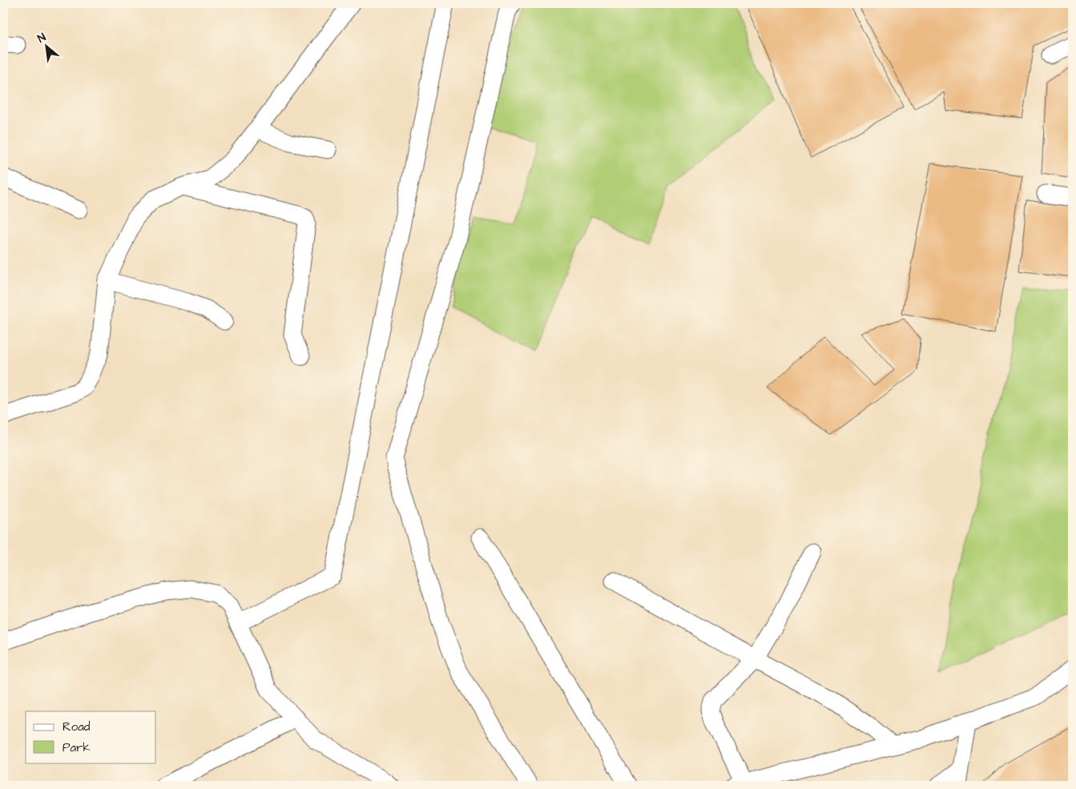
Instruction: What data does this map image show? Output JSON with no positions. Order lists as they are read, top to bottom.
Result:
{
  "legend": ["Road", "Park"],
  "north": "top left"
}
